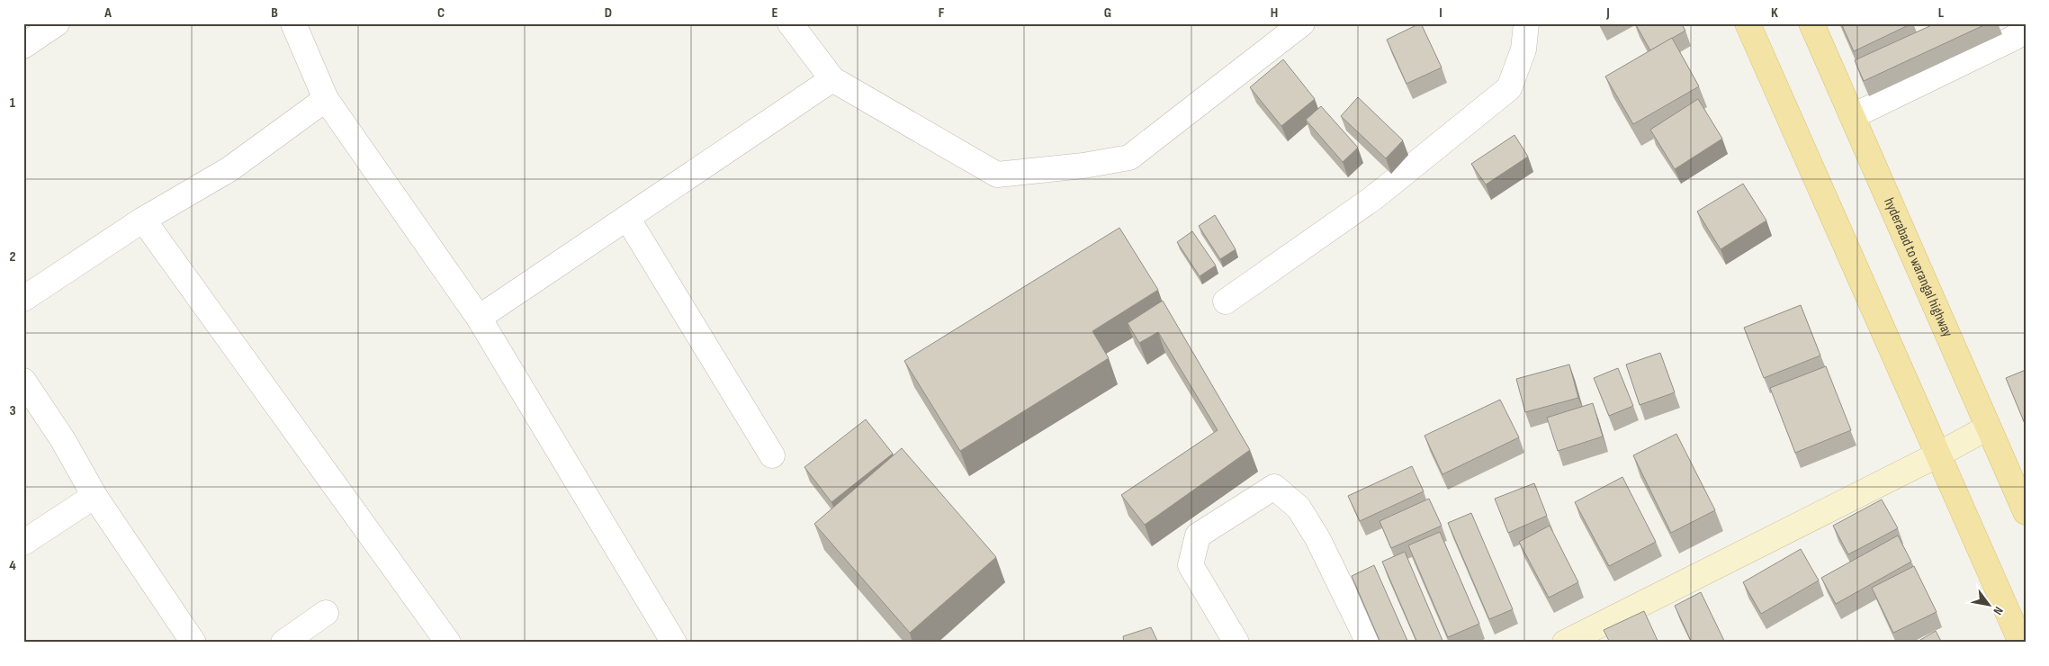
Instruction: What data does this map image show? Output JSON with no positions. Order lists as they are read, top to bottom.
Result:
{
  "streets": {
    "main road": ["hyderabad to warangal highway"]
  },
  "north": "bottom right",
  "grid": {
    "columns": [
      "A",
      "B",
      "C",
      "D",
      "E",
      "F",
      "G",
      "H",
      "I",
      "J",
      "K",
      "L"
    ],
    "rows": [
      "1",
      "2",
      "3",
      "4"
    ]
  }
}
